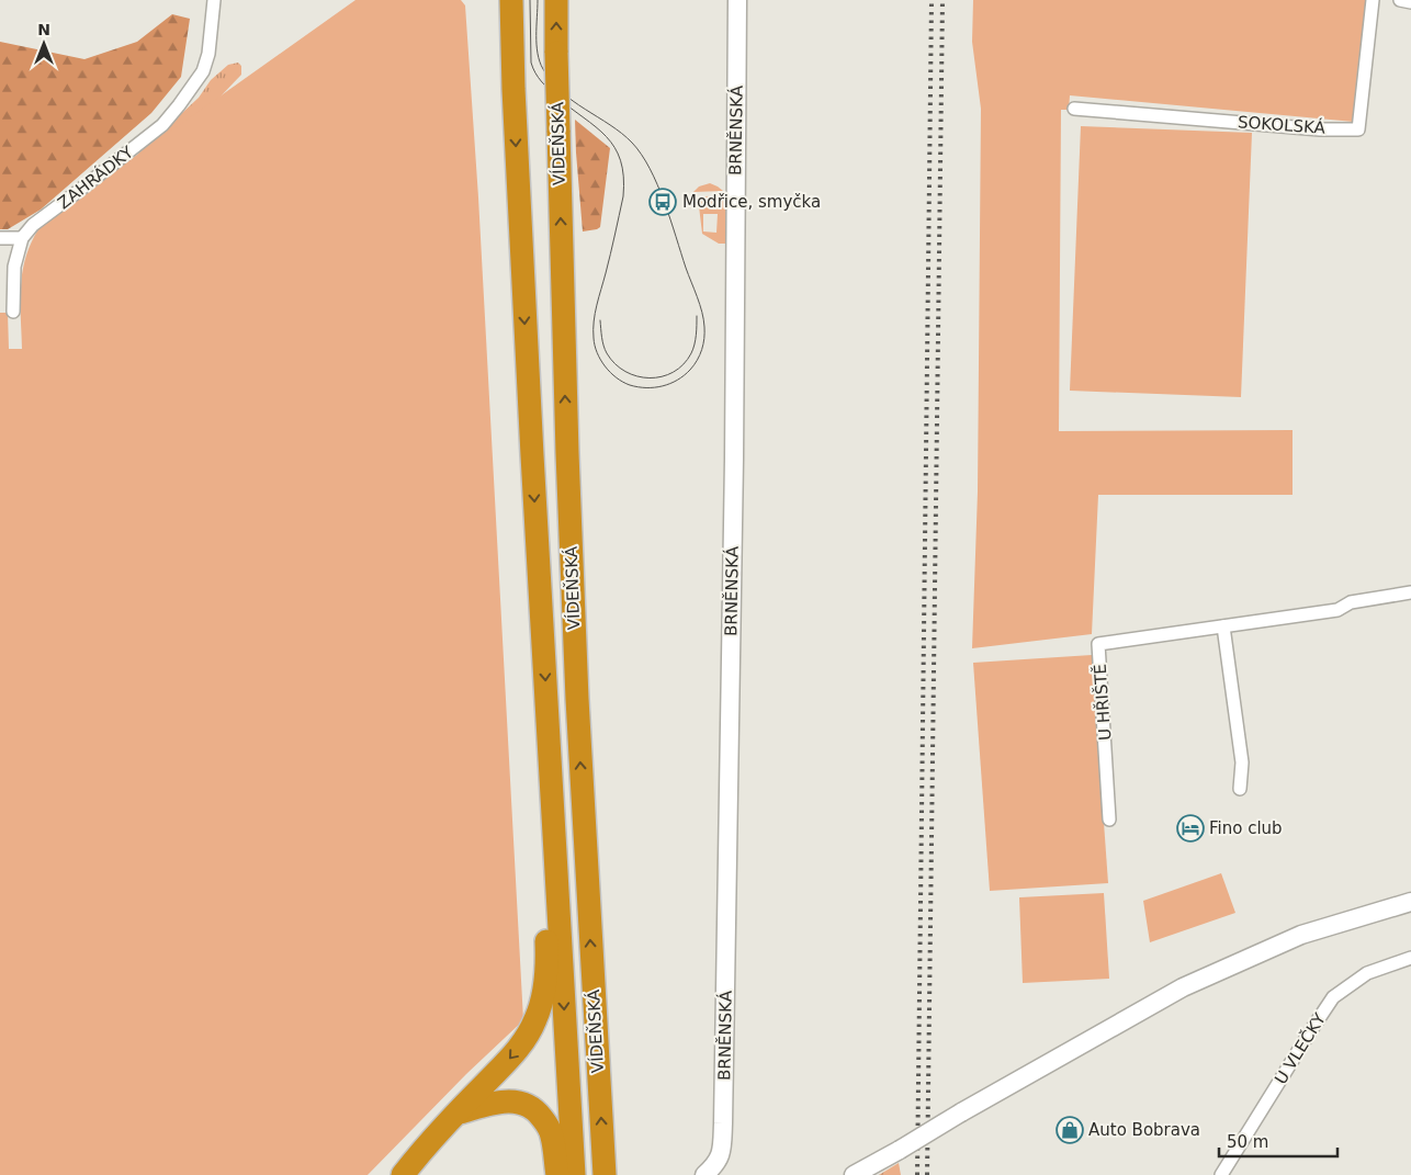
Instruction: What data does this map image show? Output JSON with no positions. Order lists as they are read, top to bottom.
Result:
{
  "streets": {
    "highway": ["VÍDEŇSKÁ"],
    "street": [
      "SOKOLSKÁ",
      "BRNĚNSKÁ",
      "ZAHRÁDKY",
      "U HŘIŠTĚ",
      "U VLEČKY"
    ]
  },
  "places": {
    "bus stop": ["Modřice, smyčka"],
    "hotel": ["Fino club"],
    "shop": ["Auto Bobrava"]
  },
  "scale_bar": "50 m",
  "north": "top"
}
